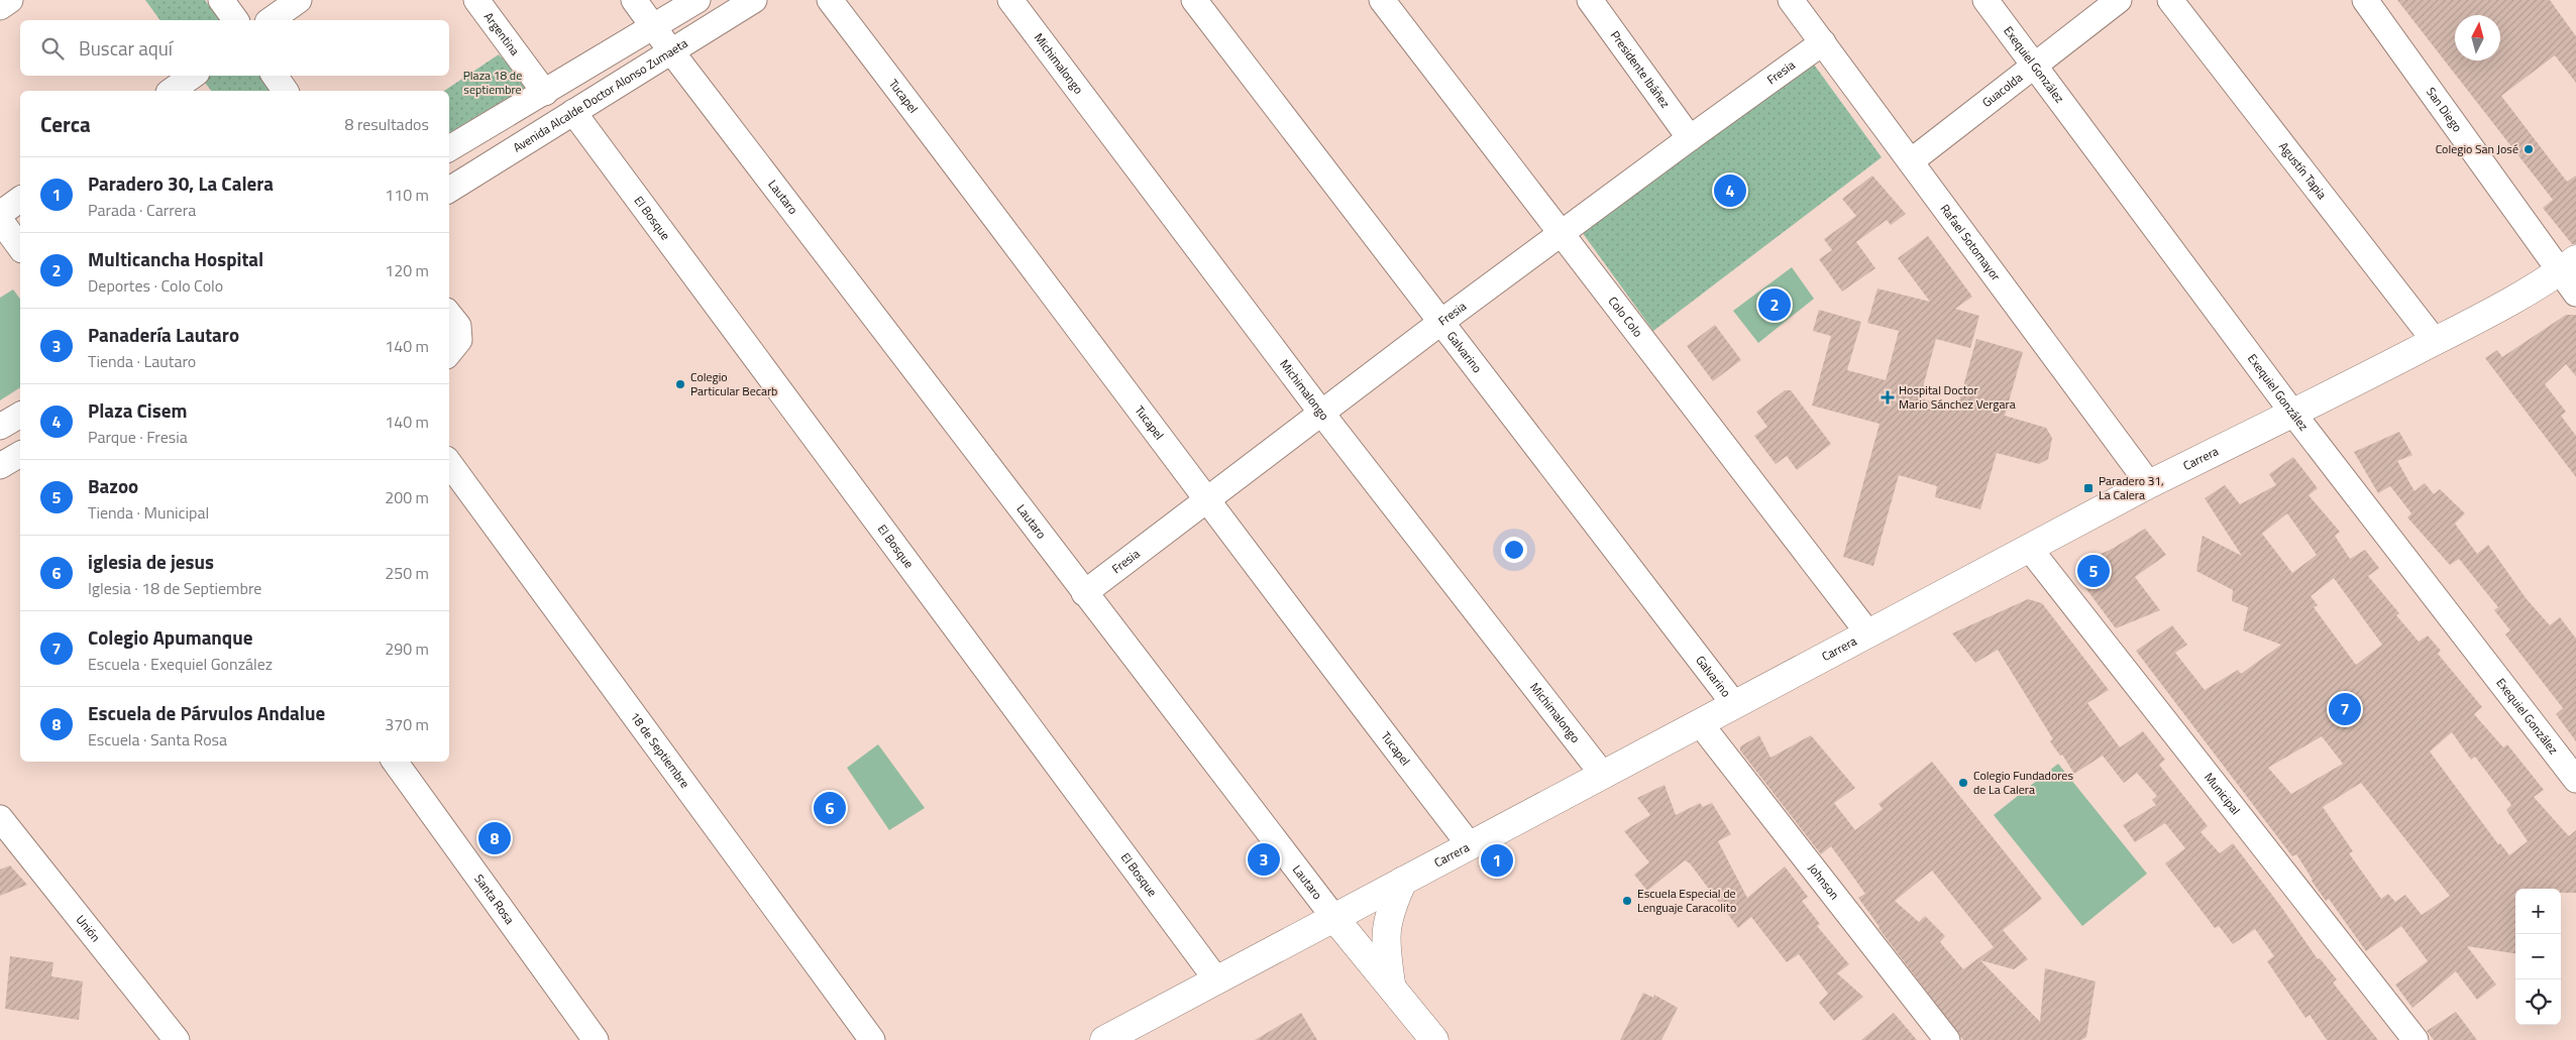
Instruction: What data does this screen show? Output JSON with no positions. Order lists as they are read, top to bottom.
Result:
{
  "streets": {
    "main road": ["Lautaro", "Carrera"],
    "street": [
      "Argentina",
      "Michimalongo",
      "Exequiel González",
      "Presidente Ibáñez",
      "Fresia",
      "Guacolda",
      "Avenida Alcalde Doctor Alonso Zumaeta",
      "Tucapel",
      "San Diego",
      "Agustín Tapia",
      "El Bosque",
      "Rafael Sotomayor",
      "Colo Colo",
      "Galvarino",
      "18 de Septiembre",
      "Municipal",
      "Johnson",
      "Santa Rosa",
      "Unión"
    ]
  },
  "crossings": [
    ["Michimalongo", "Fresia"],
    ["Michimalongo", "Carrera"],
    ["Exequiel González", "Guacolda"],
    ["Exequiel González", "Carrera"],
    ["Presidente Ibáñez", "Fresia"],
    ["Fresia", "Tucapel"],
    ["Fresia", "Lautaro"],
    ["Fresia", "Rafael Sotomayor"],
    ["Fresia", "Colo Colo"],
    ["Fresia", "Galvarino"],
    ["Guacolda", "Rafael Sotomayor"],
    ["Avenida Alcalde Doctor Alonso Zumaeta", "Lautaro"],
    ["Avenida Alcalde Doctor Alonso Zumaeta", "El Bosque"],
    ["Tucapel", "Carrera"],
    ["San Diego", "Carrera"],
    ["Agustín Tapia", "Carrera"],
    ["Lautaro", "Carrera"],
    ["El Bosque", "Carrera"],
    ["Rafael Sotomayor", "Carrera"],
    ["Colo Colo", "Carrera"],
    ["Galvarino", "Carrera"],
    ["Carrera", "Municipal"],
    ["Carrera", "Johnson"]
  ],
  "parks": ["Plaza 18 de septiembre"],
  "places": {
    "other": [
      "Colegio San José",
      "Colegio Particular Becarb",
      "Colegio Fundadores de La Calera",
      "Escuela Especial de Lenguaje Caracolito"
    ],
    "health": ["Hospital Doctor Mario Sánchez Vergara"],
    "transit": ["Paradero 31, La Calera"]
  },
  "north": "top",
  "page": {
    "search": "Buscar aquí",
    "heading": ["Cerca", "8 resultados"],
    "list": [
      {
        "mark": "1",
        "name": "Paradero 30, La Calera",
        "note": "Parada · Carrera",
        "value": "110 m"
      },
      {
        "mark": "2",
        "name": "Multicancha Hospital",
        "note": "Deportes · Colo Colo",
        "value": "120 m"
      },
      {
        "mark": "3",
        "name": "Panadería Lautaro",
        "note": "Tienda · Lautaro",
        "value": "140 m"
      },
      {
        "mark": "4",
        "name": "Plaza Cisem",
        "note": "Parque · Fresia",
        "value": "140 m"
      },
      {
        "mark": "5",
        "name": "Bazoo",
        "note": "Tienda · Municipal",
        "value": "200 m"
      },
      {
        "mark": "6",
        "name": "iglesia de jesus",
        "note": "Iglesia · 18 de Septiembre",
        "value": "250 m"
      },
      {
        "mark": "7",
        "name": "Colegio Apumanque",
        "note": "Escuela · Exequiel González",
        "value": "290 m"
      },
      {
        "mark": "8",
        "name": "Escuela de Párvulos Andalue",
        "note": "Escuela · Santa Rosa",
        "value": "370 m"
      }
    ],
    "pins": [
      "4",
      "2",
      "5",
      "7",
      "6",
      "8",
      "3",
      "1"
    ],
    "map_buttons": ["+", "−"]
  }
}
